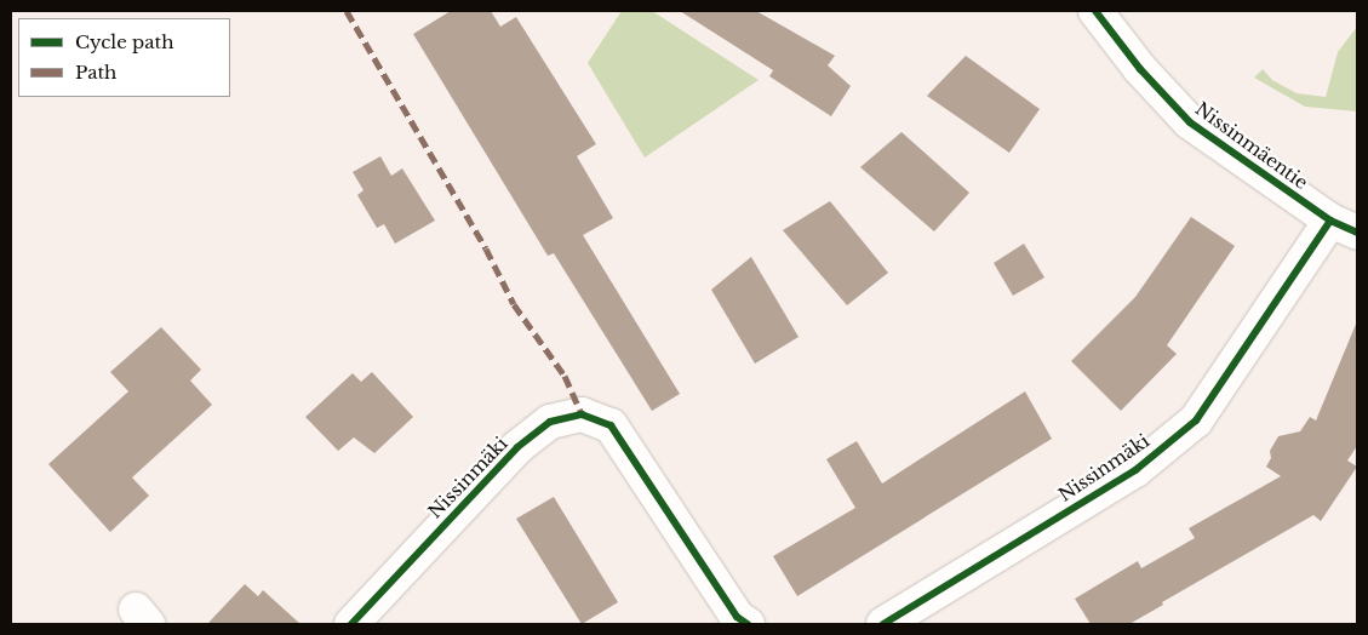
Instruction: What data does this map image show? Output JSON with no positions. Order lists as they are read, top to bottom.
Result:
{
  "streets": {
    "street": ["Nissinmäentie", "Nissinmäki"]
  },
  "crossings": [
    ["Nissinmäentie", "Nissinmäki"]
  ],
  "legend": ["Cycle path", "Path"]
}
